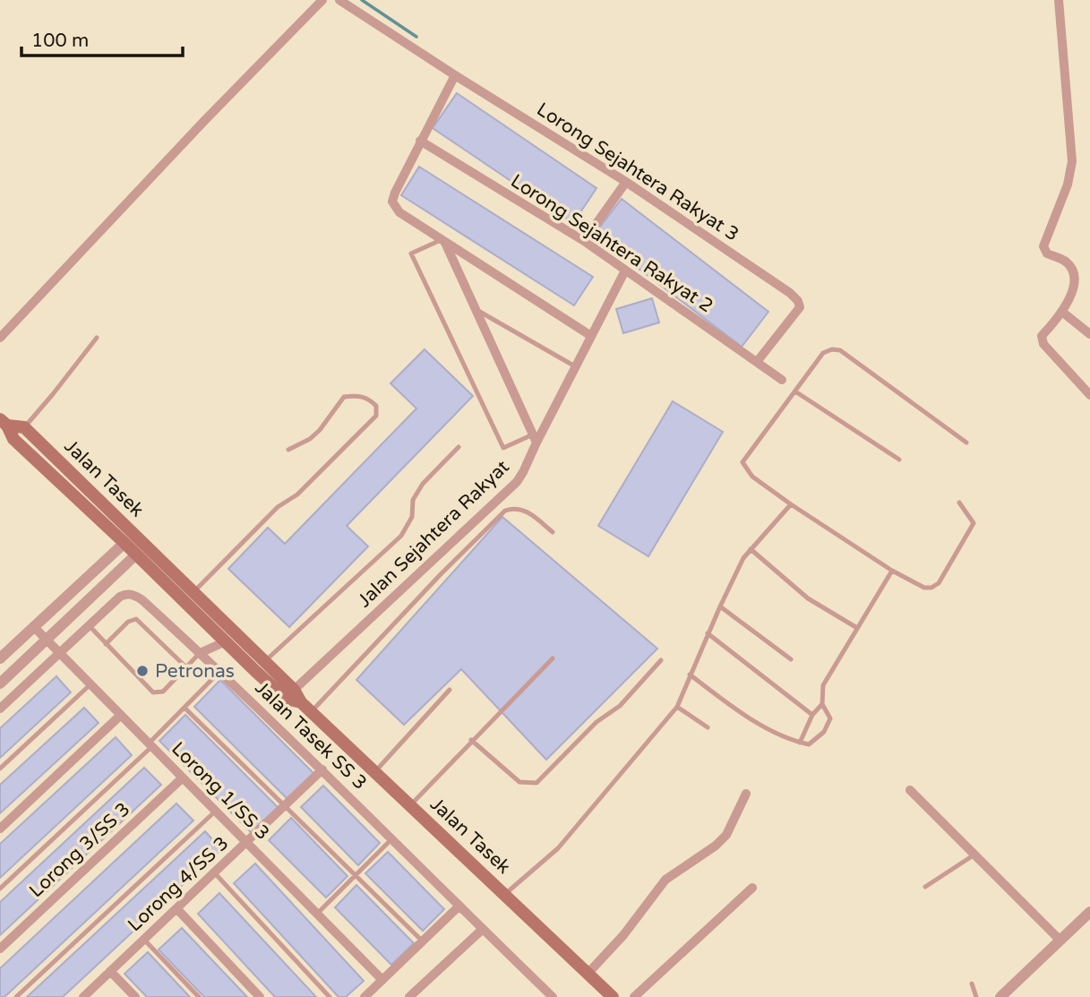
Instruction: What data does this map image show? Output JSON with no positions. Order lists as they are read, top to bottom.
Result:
{
  "streets": {
    "main road": ["Jalan Tasek"],
    "street": [
      "Lorong Sejahtera Rakyat 3",
      "Lorong Sejahtera Rakyat 2",
      "Jalan Sejahtera Rakyat",
      "Jalan Tasek SS 3",
      "Lorong 1/SS 3",
      "Lorong 3/SS 3",
      "Lorong 4/SS 3"
    ]
  },
  "crossings": [
    ["Lorong Sejahtera Rakyat 3", "Lorong Sejahtera Rakyat 2"],
    ["Lorong Sejahtera Rakyat 2", "Jalan Sejahtera Rakyat"],
    ["Jalan Tasek", "Jalan Sejahtera Rakyat"],
    ["Jalan Tasek SS 3", "Lorong 4/SS 3"],
    ["Lorong 1/SS 3", "Lorong 3/SS 3"],
    ["Lorong 1/SS 3", "Lorong 4/SS 3"]
  ],
  "places": ["Petronas"],
  "scale_bar": "100 m"
}
